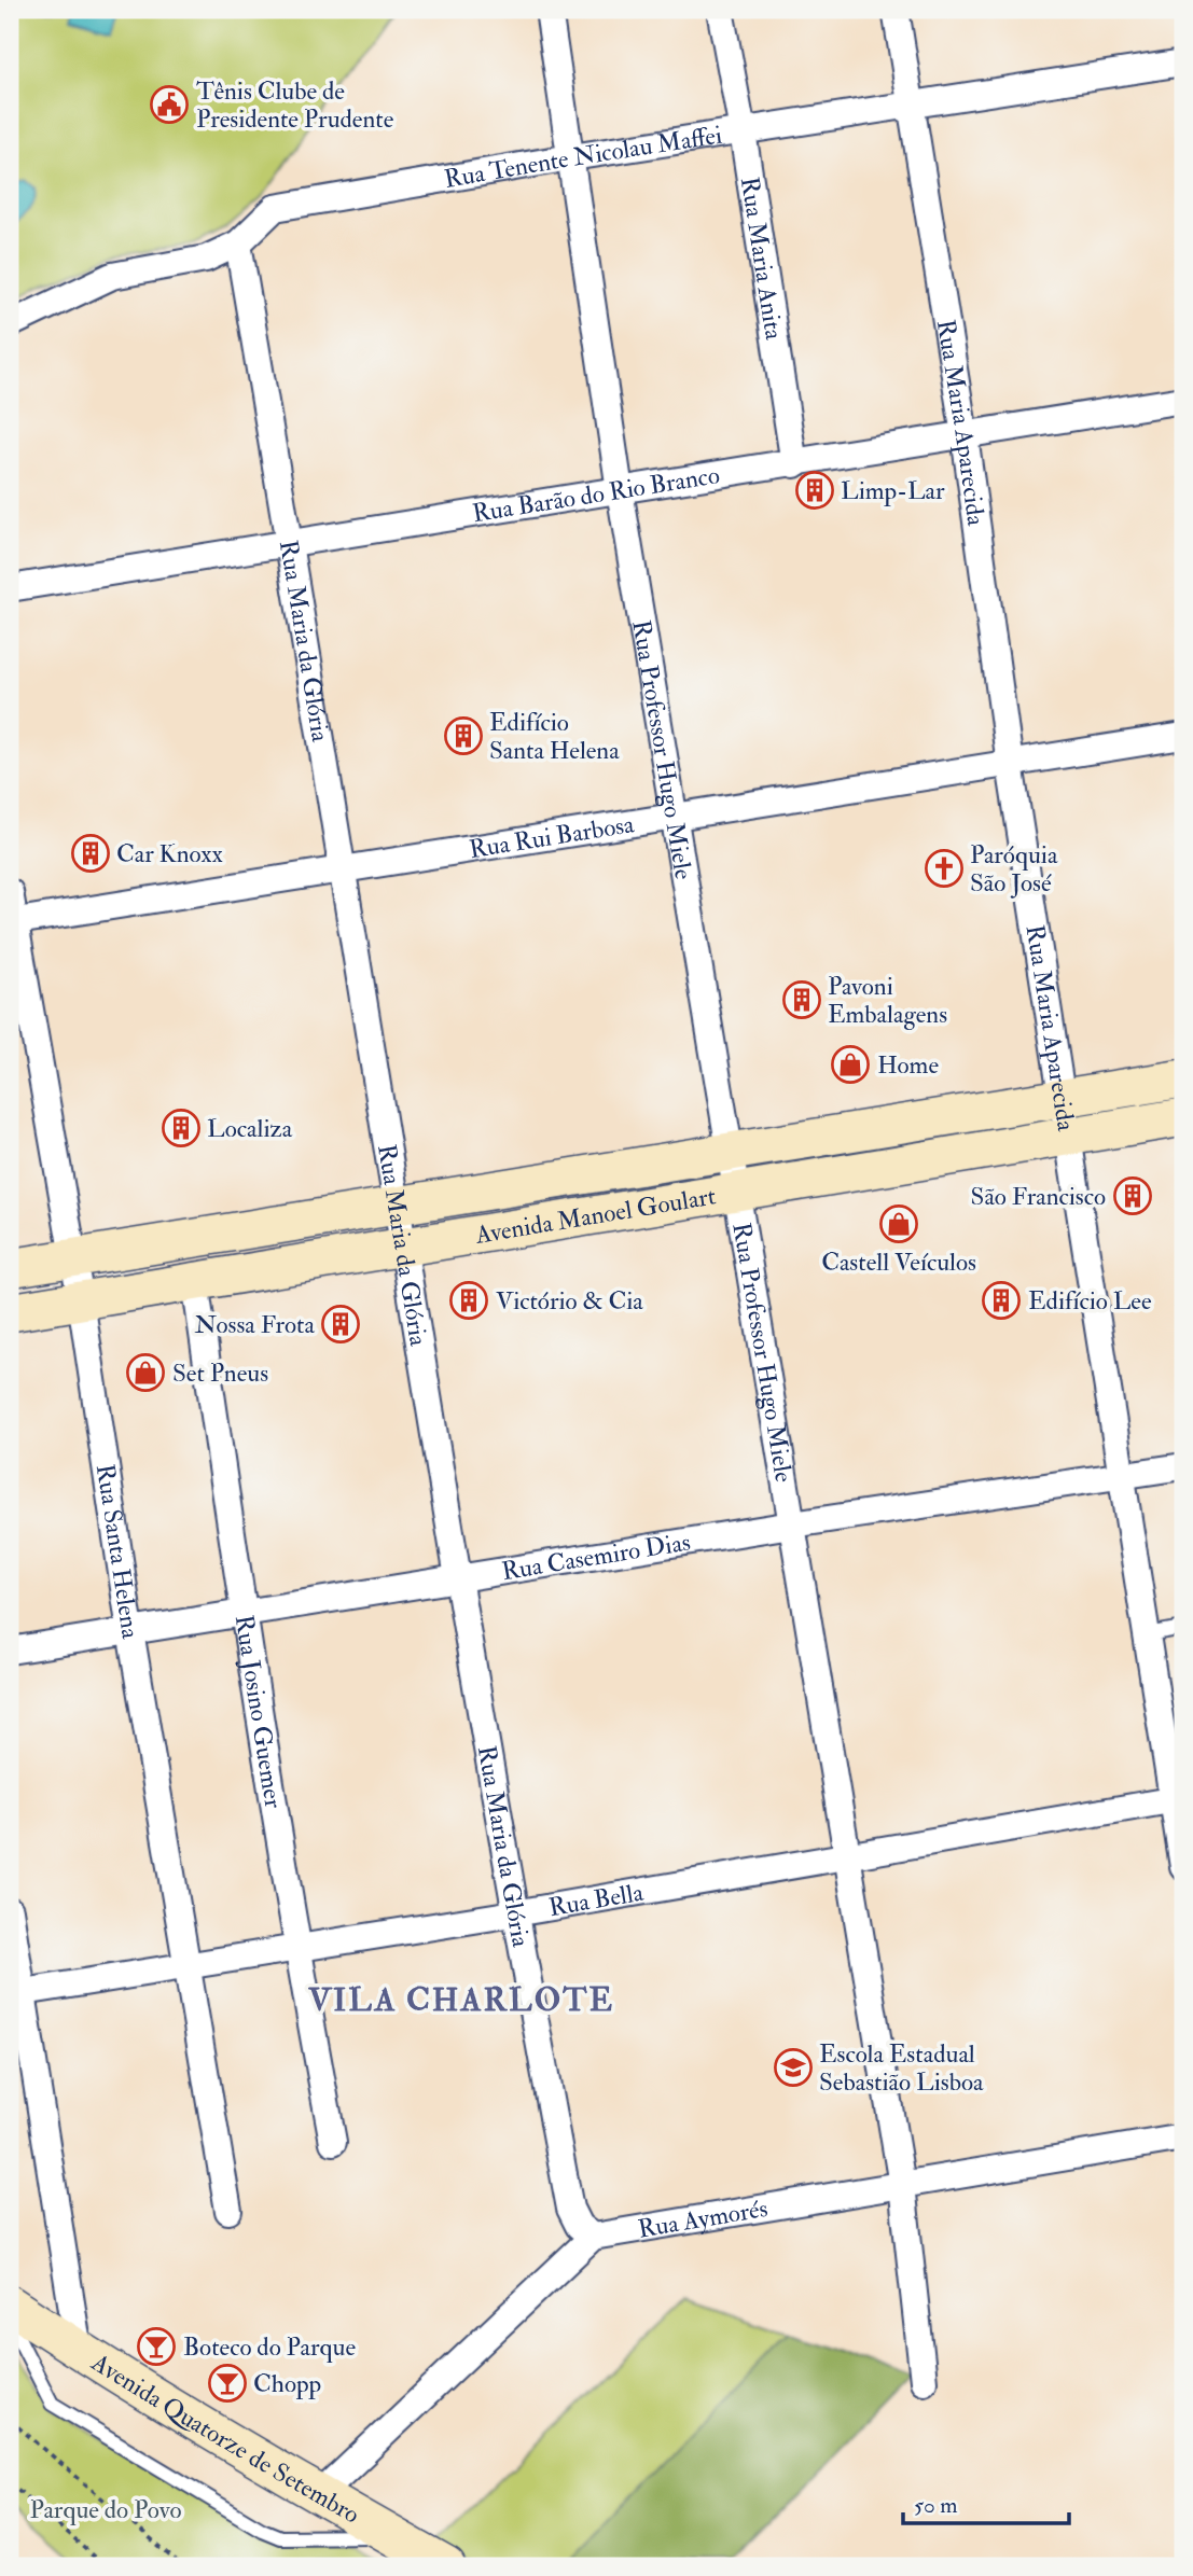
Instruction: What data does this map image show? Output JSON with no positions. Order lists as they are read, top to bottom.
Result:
{
  "streets": {
    "main road": ["Avenida Manoel Goulart", "Avenida Quatorze de Setembro"],
    "street": [
      "Rua Tenente Nicolau Maffei",
      "Rua Maria Anita",
      "Rua Maria Aparecida",
      "Rua Barão do Rio Branco",
      "Rua Maria da Glória",
      "Rua Professor Hugo Miele",
      "Rua Rui Barbosa",
      "Rua Santa Helena",
      "Rua Casemiro Dias",
      "Rua Josino Guemer",
      "Rua Bella",
      "Rua Aymorés"
    ]
  },
  "crossings": [
    ["Rua Tenente Nicolau Maffei", "Rua Maria Anita"],
    ["Rua Tenente Nicolau Maffei", "Rua Maria Aparecida"],
    ["Rua Tenente Nicolau Maffei", "Rua Maria da Glória"],
    ["Rua Tenente Nicolau Maffei", "Rua Professor Hugo Miele"],
    ["Rua Maria Anita", "Rua Barão do Rio Branco"],
    ["Rua Maria Aparecida", "Rua Barão do Rio Branco"],
    ["Rua Maria Aparecida", "Rua Rui Barbosa"],
    ["Rua Maria Aparecida", "Avenida Manoel Goulart"],
    ["Rua Maria Aparecida", "Rua Casemiro Dias"],
    ["Rua Maria Aparecida", "Rua Bella"],
    ["Rua Barão do Rio Branco", "Rua Maria da Glória"],
    ["Rua Barão do Rio Branco", "Rua Professor Hugo Miele"],
    ["Rua Maria da Glória", "Rua Rui Barbosa"],
    ["Rua Maria da Glória", "Avenida Manoel Goulart"],
    ["Rua Maria da Glória", "Rua Casemiro Dias"],
    ["Rua Maria da Glória", "Rua Bella"],
    ["Rua Maria da Glória", "Rua Aymorés"],
    ["Rua Professor Hugo Miele", "Rua Rui Barbosa"],
    ["Rua Professor Hugo Miele", "Avenida Manoel Goulart"],
    ["Rua Professor Hugo Miele", "Rua Casemiro Dias"],
    ["Rua Professor Hugo Miele", "Rua Bella"],
    ["Rua Professor Hugo Miele", "Rua Aymorés"],
    ["Rua Rui Barbosa", "Rua Santa Helena"],
    ["Avenida Manoel Goulart", "Rua Santa Helena"],
    ["Avenida Manoel Goulart", "Rua Josino Guemer"],
    ["Rua Santa Helena", "Rua Casemiro Dias"],
    ["Rua Santa Helena", "Rua Bella"],
    ["Rua Casemiro Dias", "Rua Josino Guemer"],
    ["Rua Josino Guemer", "Rua Bella"]
  ],
  "districts": ["VILA CHARLOTE"],
  "parks": ["Parque do Povo"],
  "places": {
    "public building": ["Tênis Clube de Presidente Prudente"],
    "building": [
      "Limp-Lar",
      "Edifício Santa Helena",
      "Car Knoxx",
      "Pavoni Embalagens",
      "Localiza",
      "São Francisco",
      "Victório & Cia",
      "Edifício Lee",
      "Nossa Frota"
    ],
    "church": ["Paróquia São José"],
    "shop": ["Home", "Castell Veículos", "Set Pneus"],
    "school or university": ["Escola Estadual Sebastião Lisboa"],
    "bar": ["Boteco do Parque", "Chopp"]
  },
  "scale_bar": "50 m"
}
